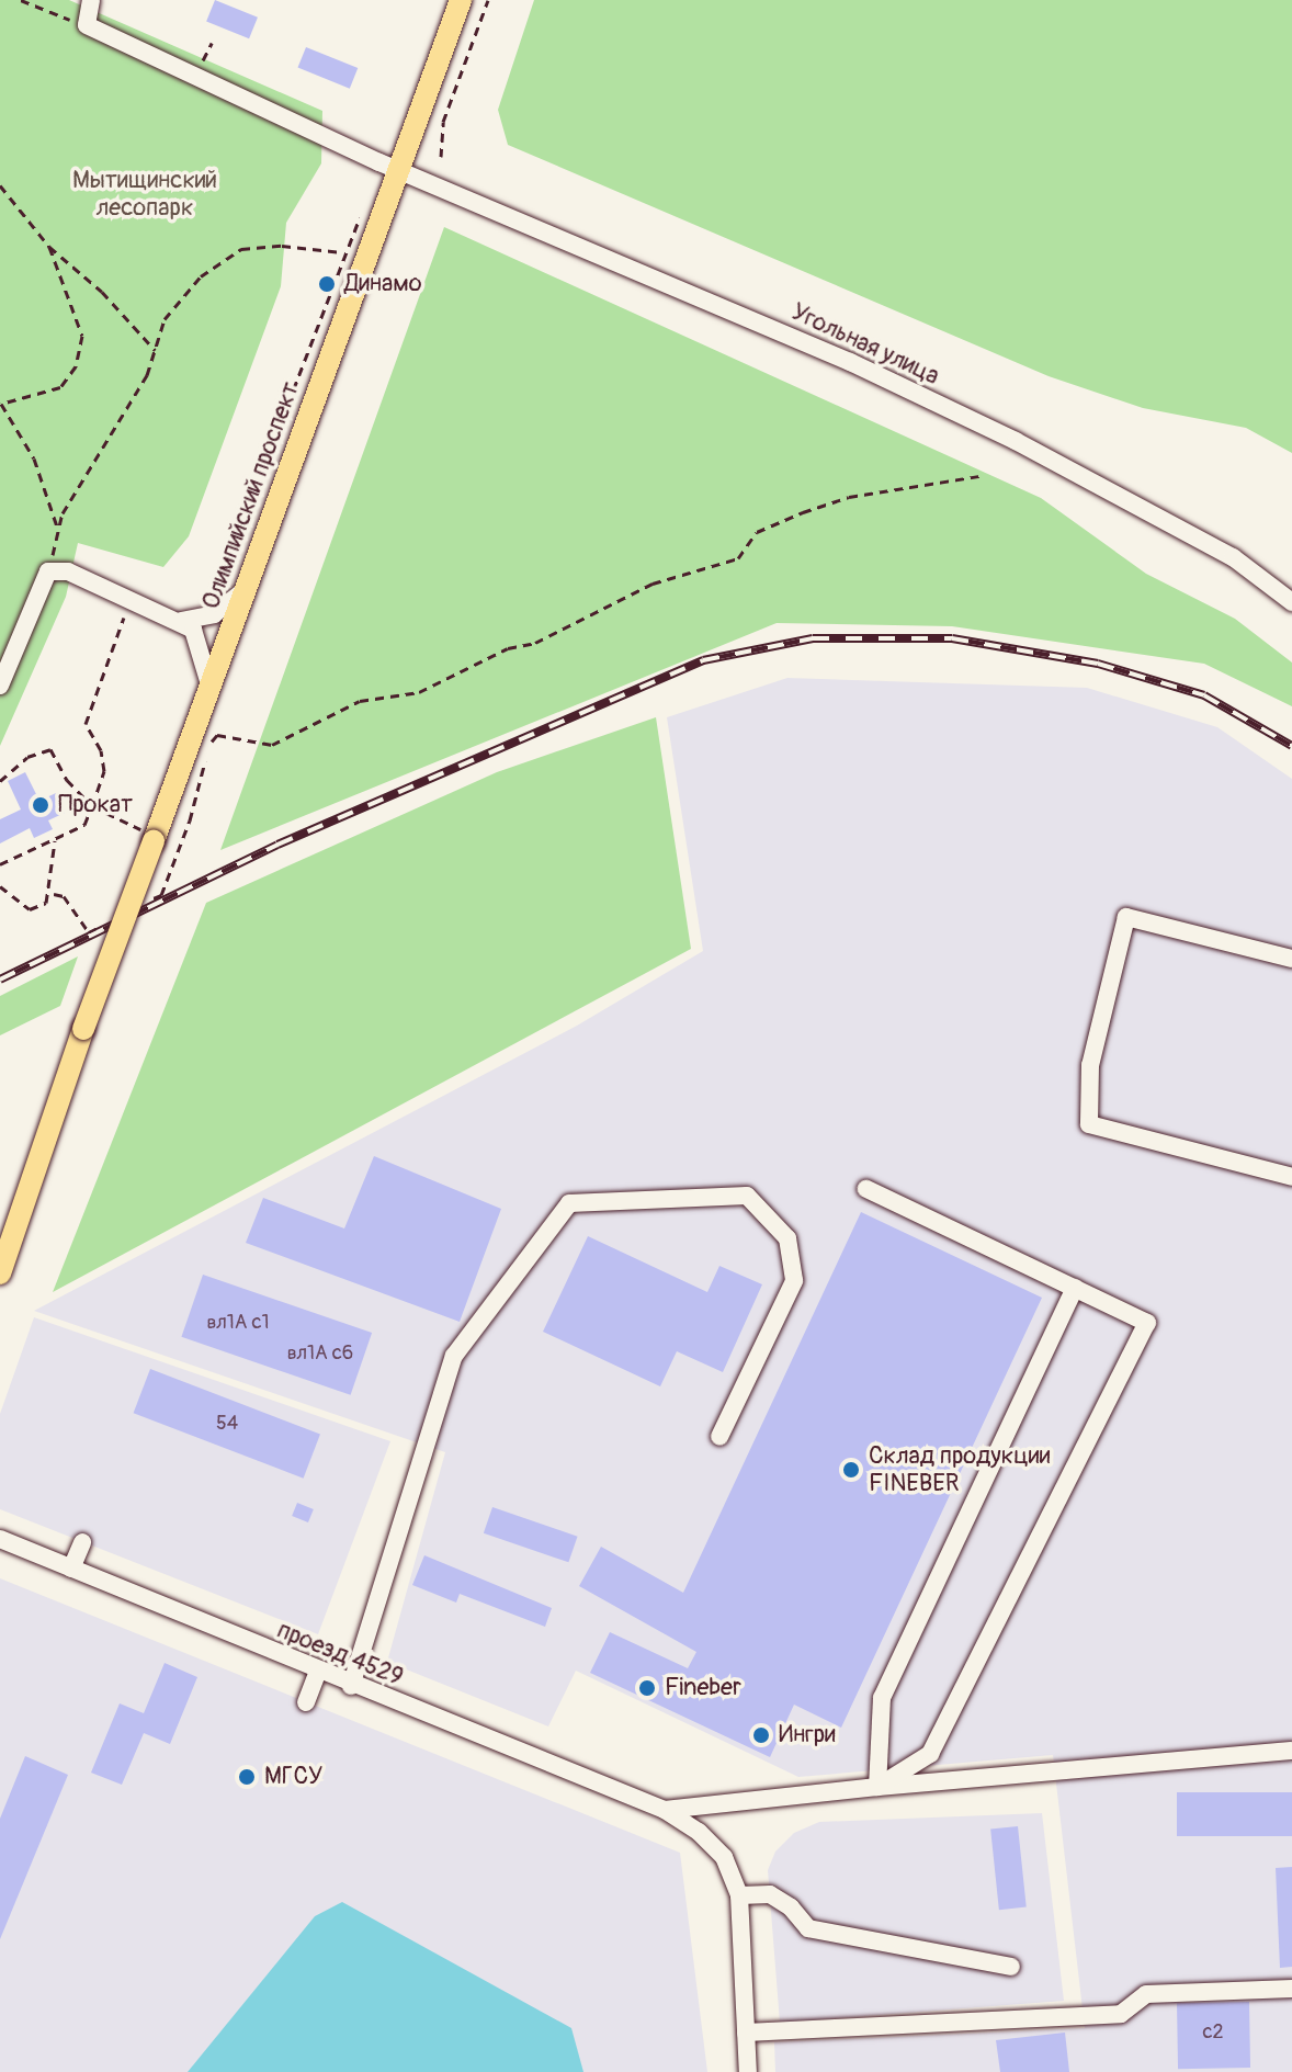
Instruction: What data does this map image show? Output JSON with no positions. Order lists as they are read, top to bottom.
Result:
{
  "streets": {
    "main road": ["Олимпийский проспект"],
    "street": ["Угольная улица", "проезд 4529"]
  },
  "crossings": [
    ["Угольная улица", "Олимпийский проспект"]
  ],
  "parks": ["Мытищинский лесопарк"],
  "places": [
    "Динамо",
    "Прокат",
    "Склад продукции FINEBER",
    "Fineber",
    "Ингри",
    "МГСУ"
  ],
  "house_numbers": [
    "вл1А с1",
    "вл1А с6",
    "54",
    "с2"
  ]
}
